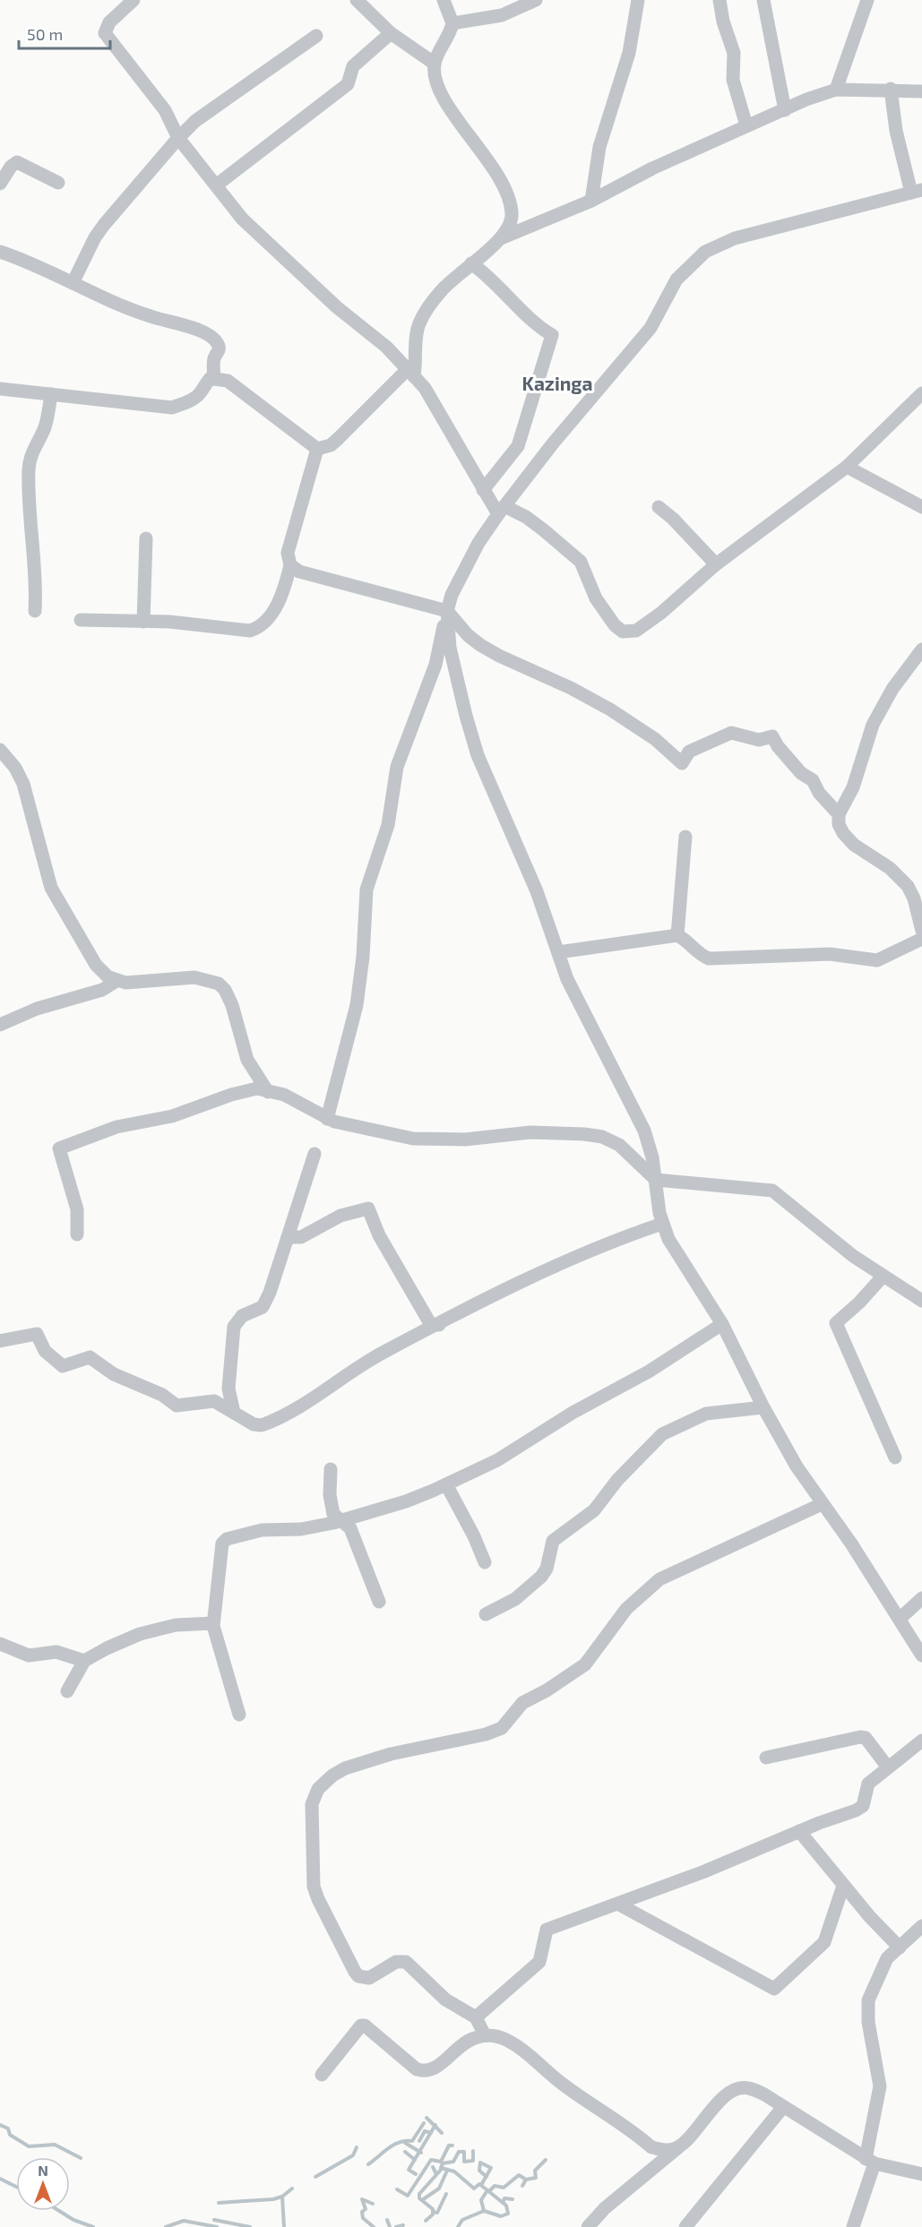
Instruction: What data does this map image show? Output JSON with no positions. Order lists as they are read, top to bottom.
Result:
{
  "districts": ["Kazinga"],
  "scale_bar": "50 m",
  "north": "top"
}
